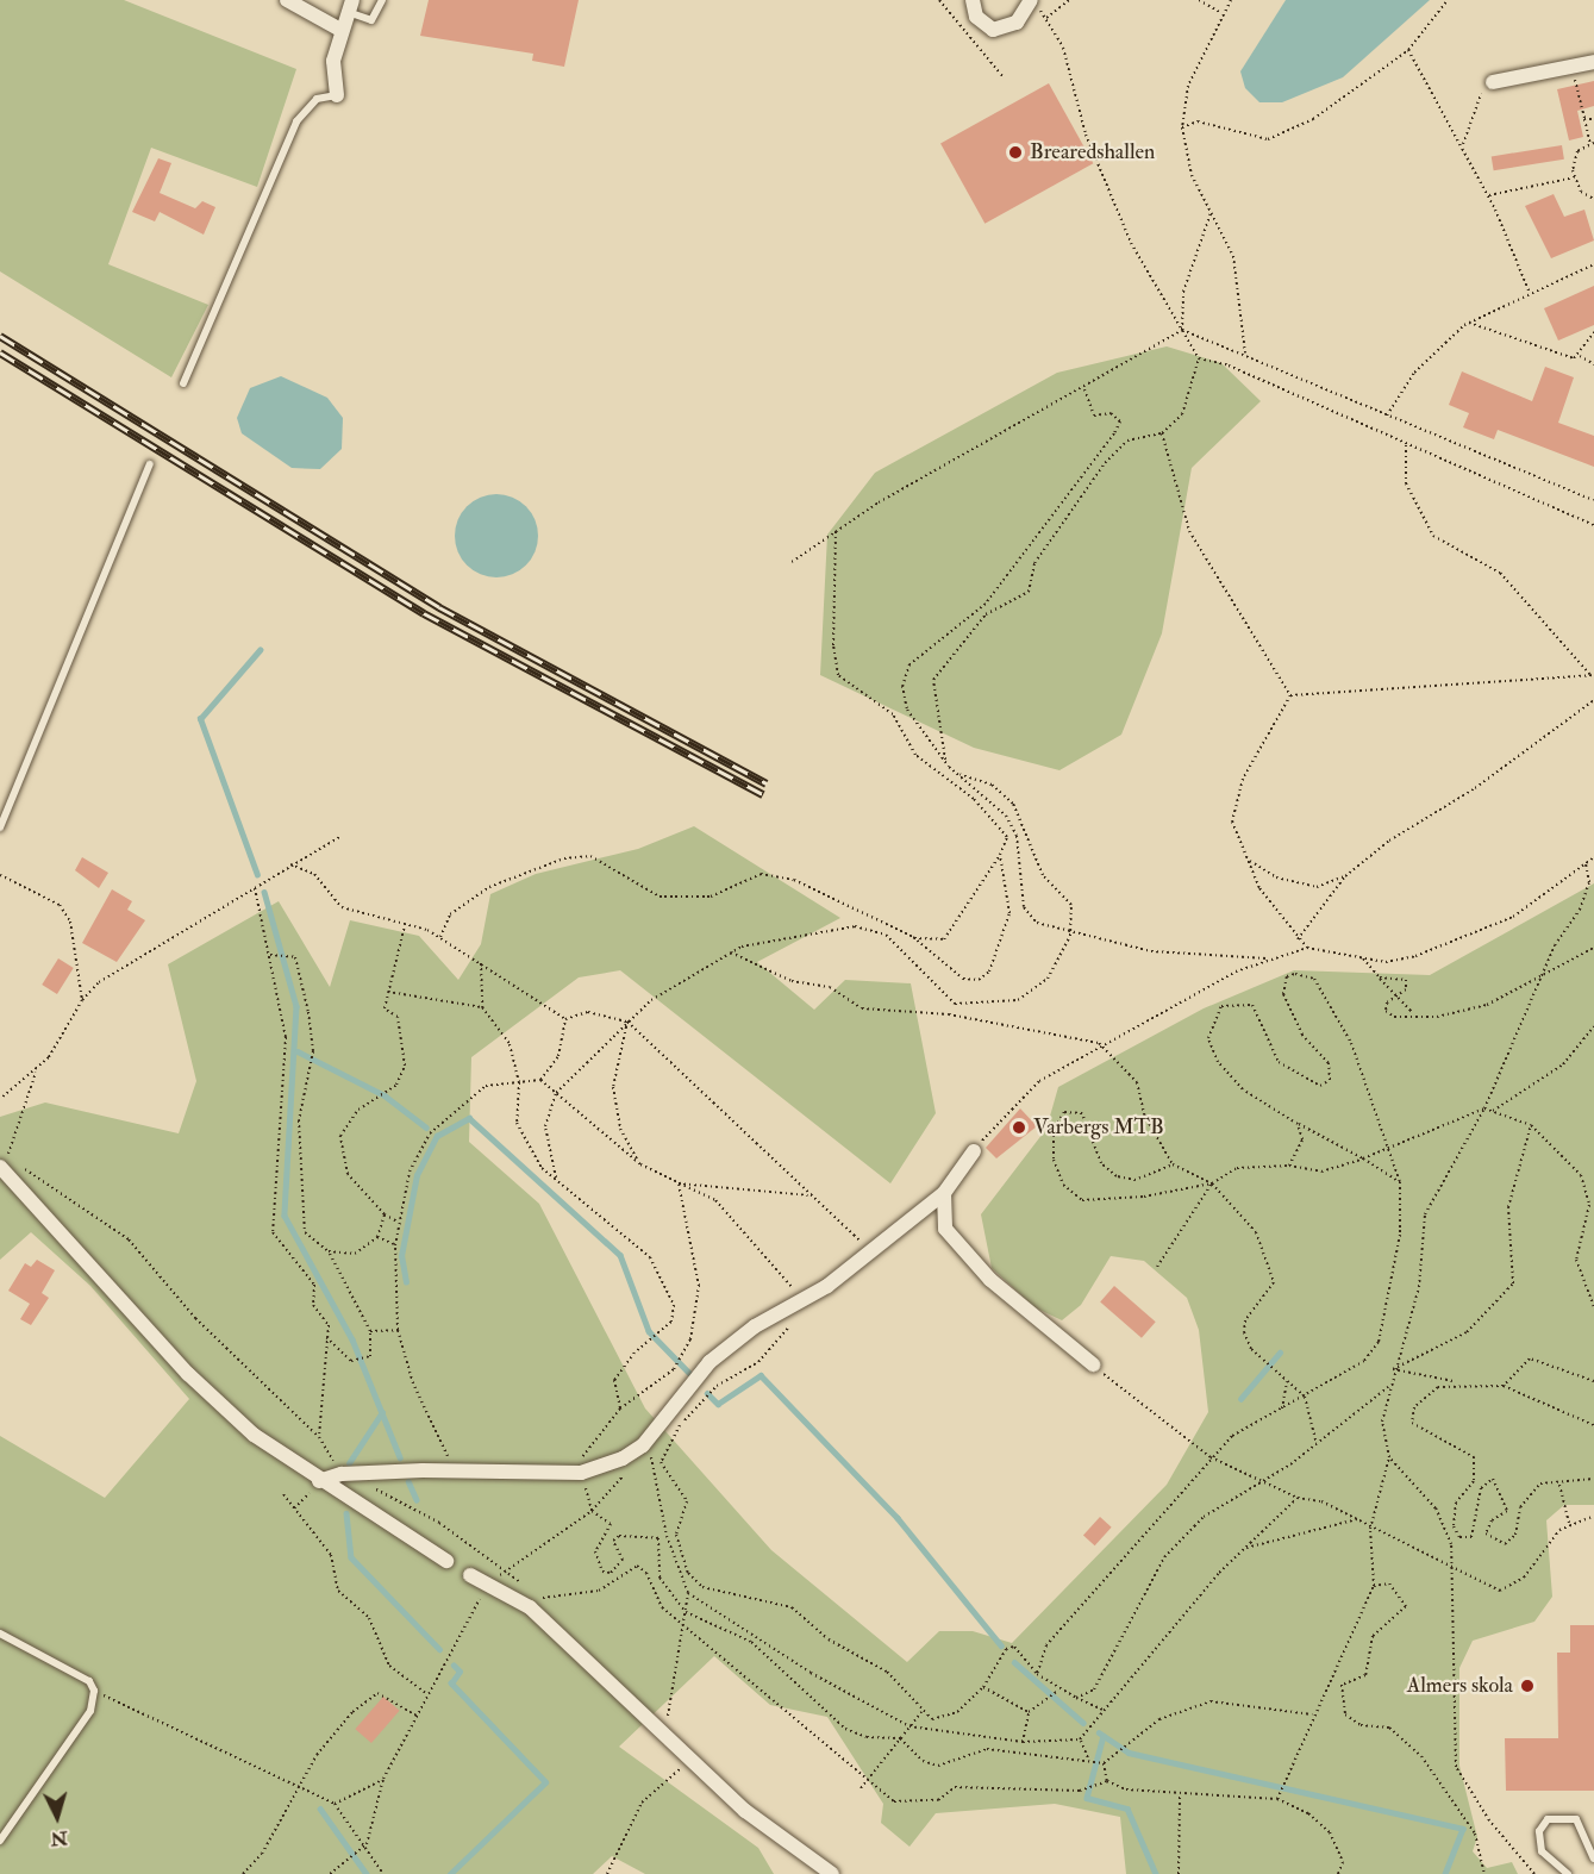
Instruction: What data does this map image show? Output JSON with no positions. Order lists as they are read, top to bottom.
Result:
{
  "places": ["Brearedshallen", "Varbergs MTB", "Almers skola"],
  "north": "bottom"
}
